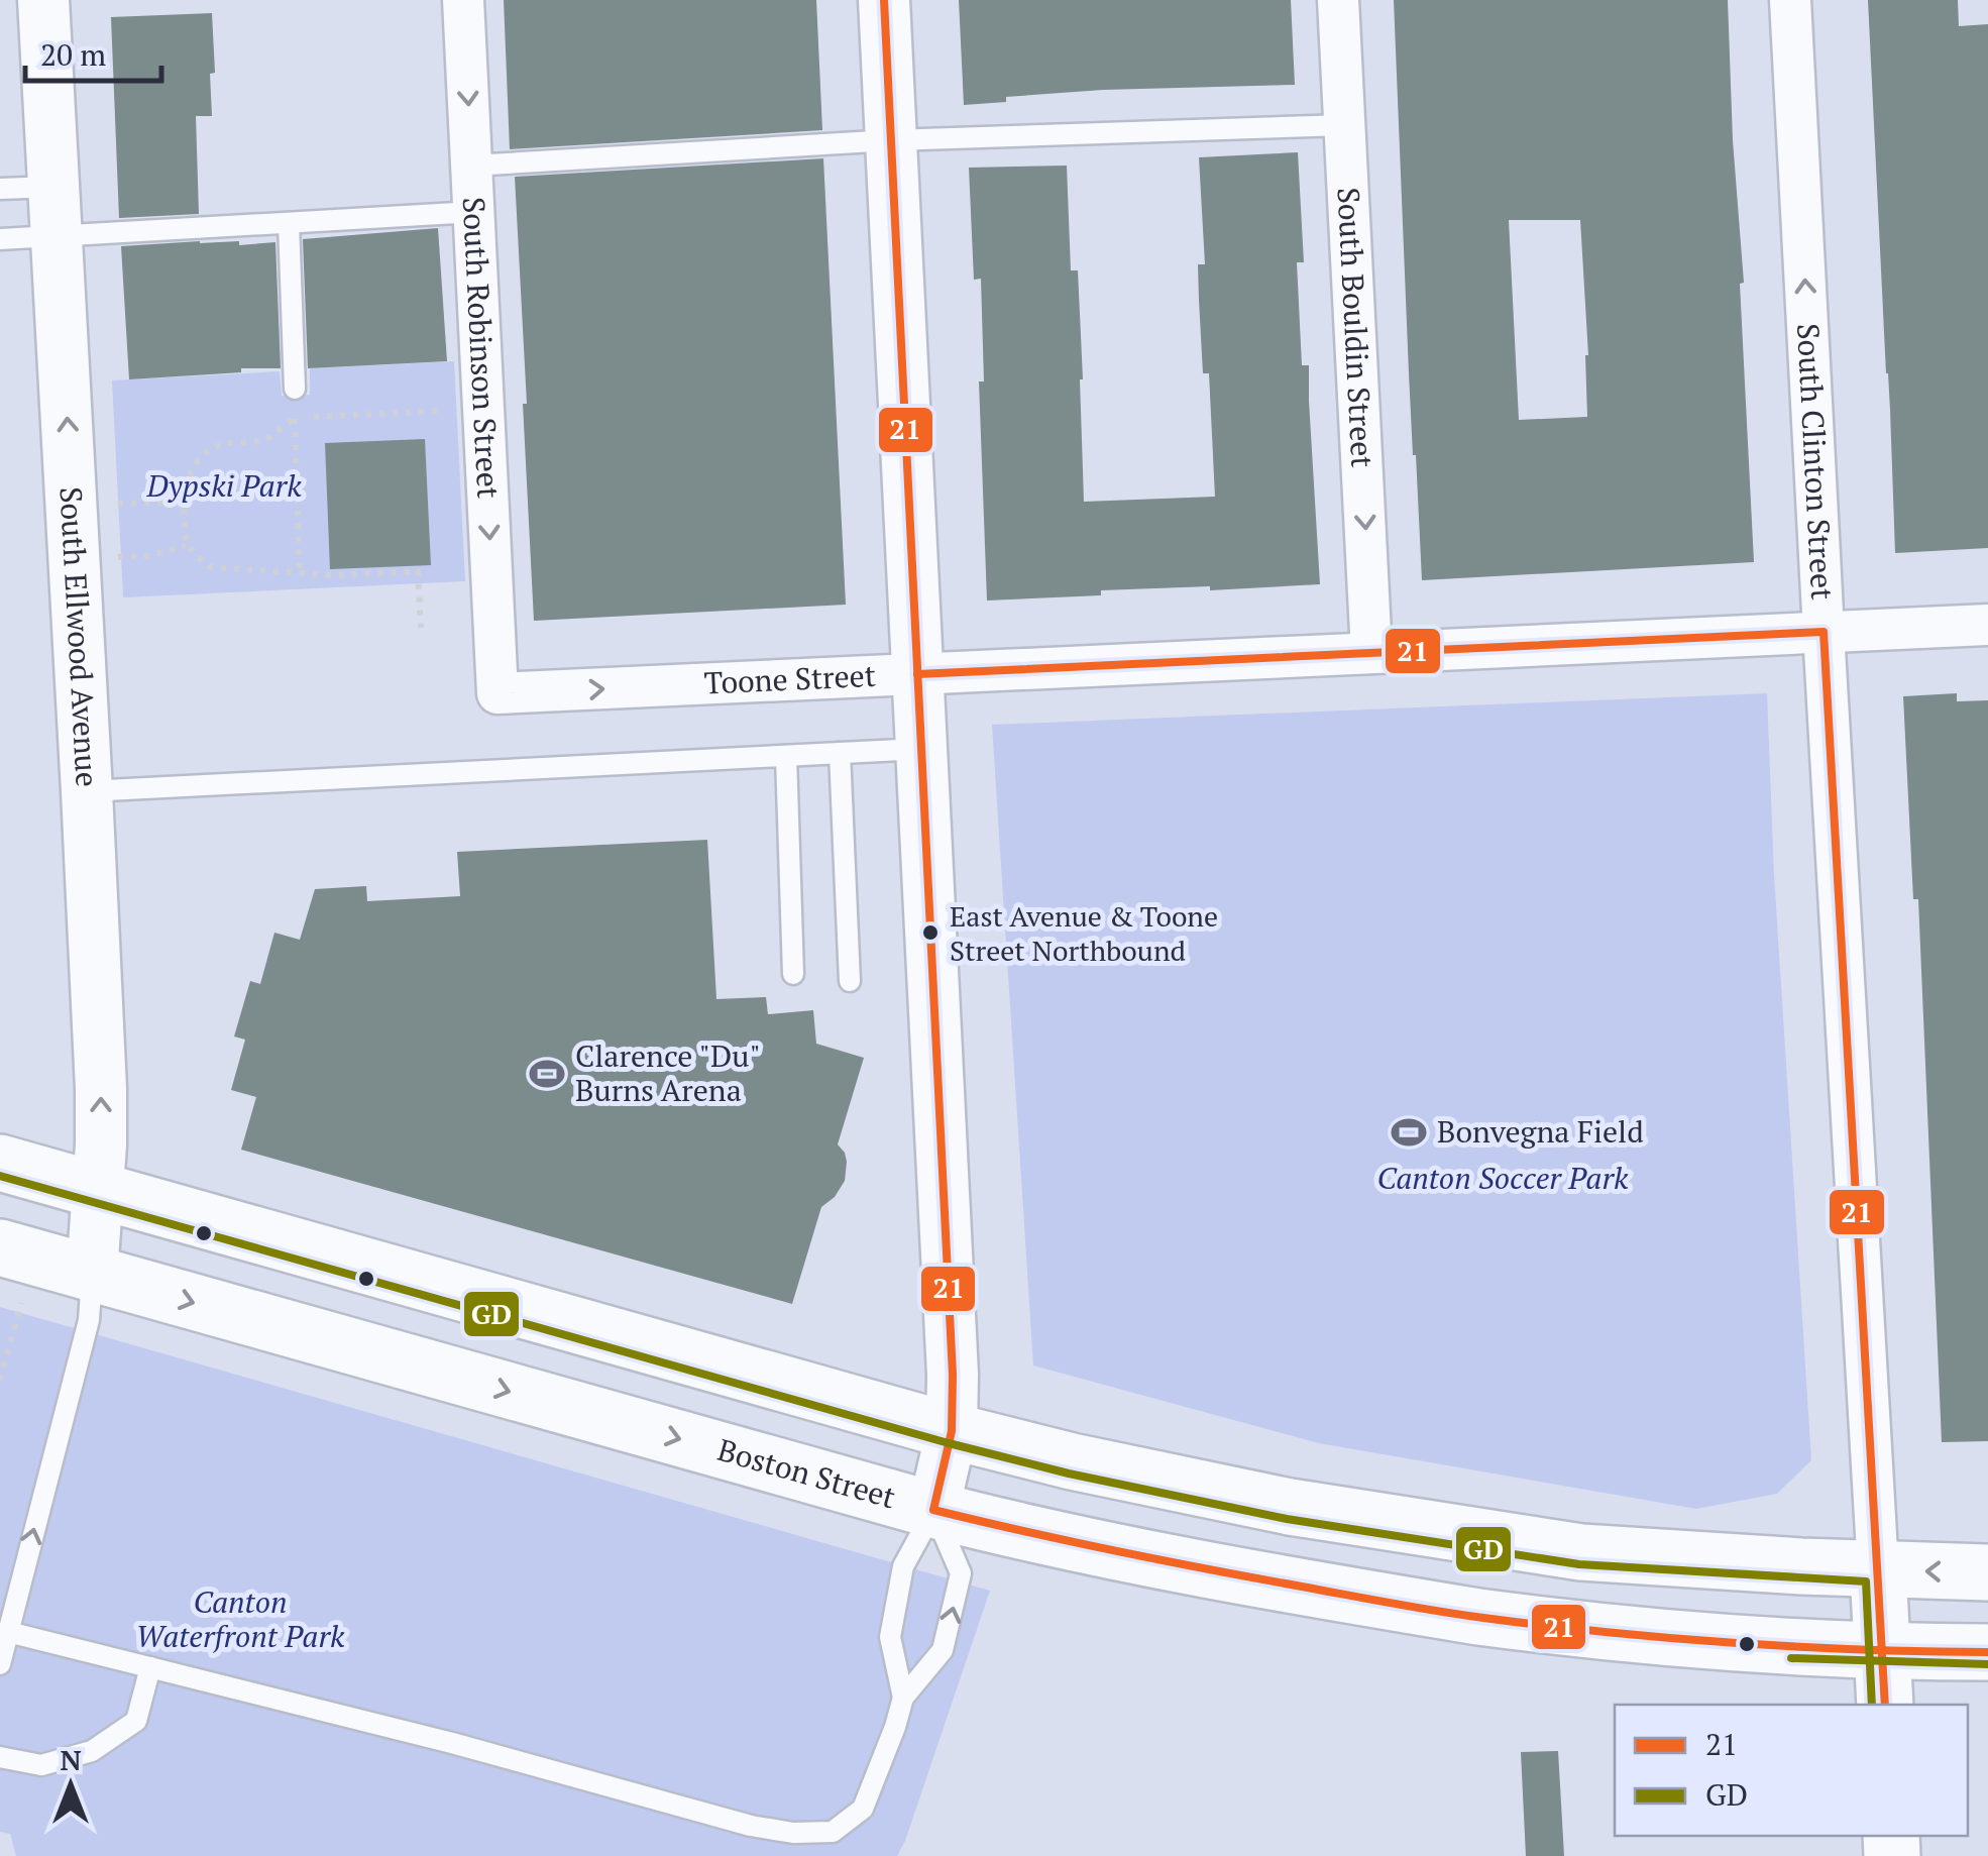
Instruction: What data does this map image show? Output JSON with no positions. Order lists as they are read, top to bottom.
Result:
{
  "streets": {
    "main road": ["South Clinton Street", "Boston Street"],
    "street": [
      "South Bouldin Street",
      "South Robinson Street",
      "South Ellwood Avenue",
      "Toone Street"
    ]
  },
  "crossings": [
    ["South Bouldin Street", "Toone Street"],
    ["South Robinson Street", "Toone Street"],
    ["South Clinton Street", "Toone Street"],
    ["South Clinton Street", "Boston Street"],
    ["South Ellwood Avenue", "Boston Street"]
  ],
  "one_way": [
    "South Bouldin Street",
    "South Robinson Street",
    "South Clinton Street",
    "South Ellwood Avenue"
  ],
  "parks": ["Dypski Park", "Canton Soccer Park", "Canton Waterfront Park"],
  "places": {
    "other": ["East Avenue & Toone Street Northbound"],
    "sports": ["Clarence \"Du\" Burns Arena", "Bonvegna Field"]
  },
  "lines": ["transit line 21", "transit line GD"],
  "legend": ["21", "GD"],
  "scale_bar": "20 m",
  "north": "top"
}
